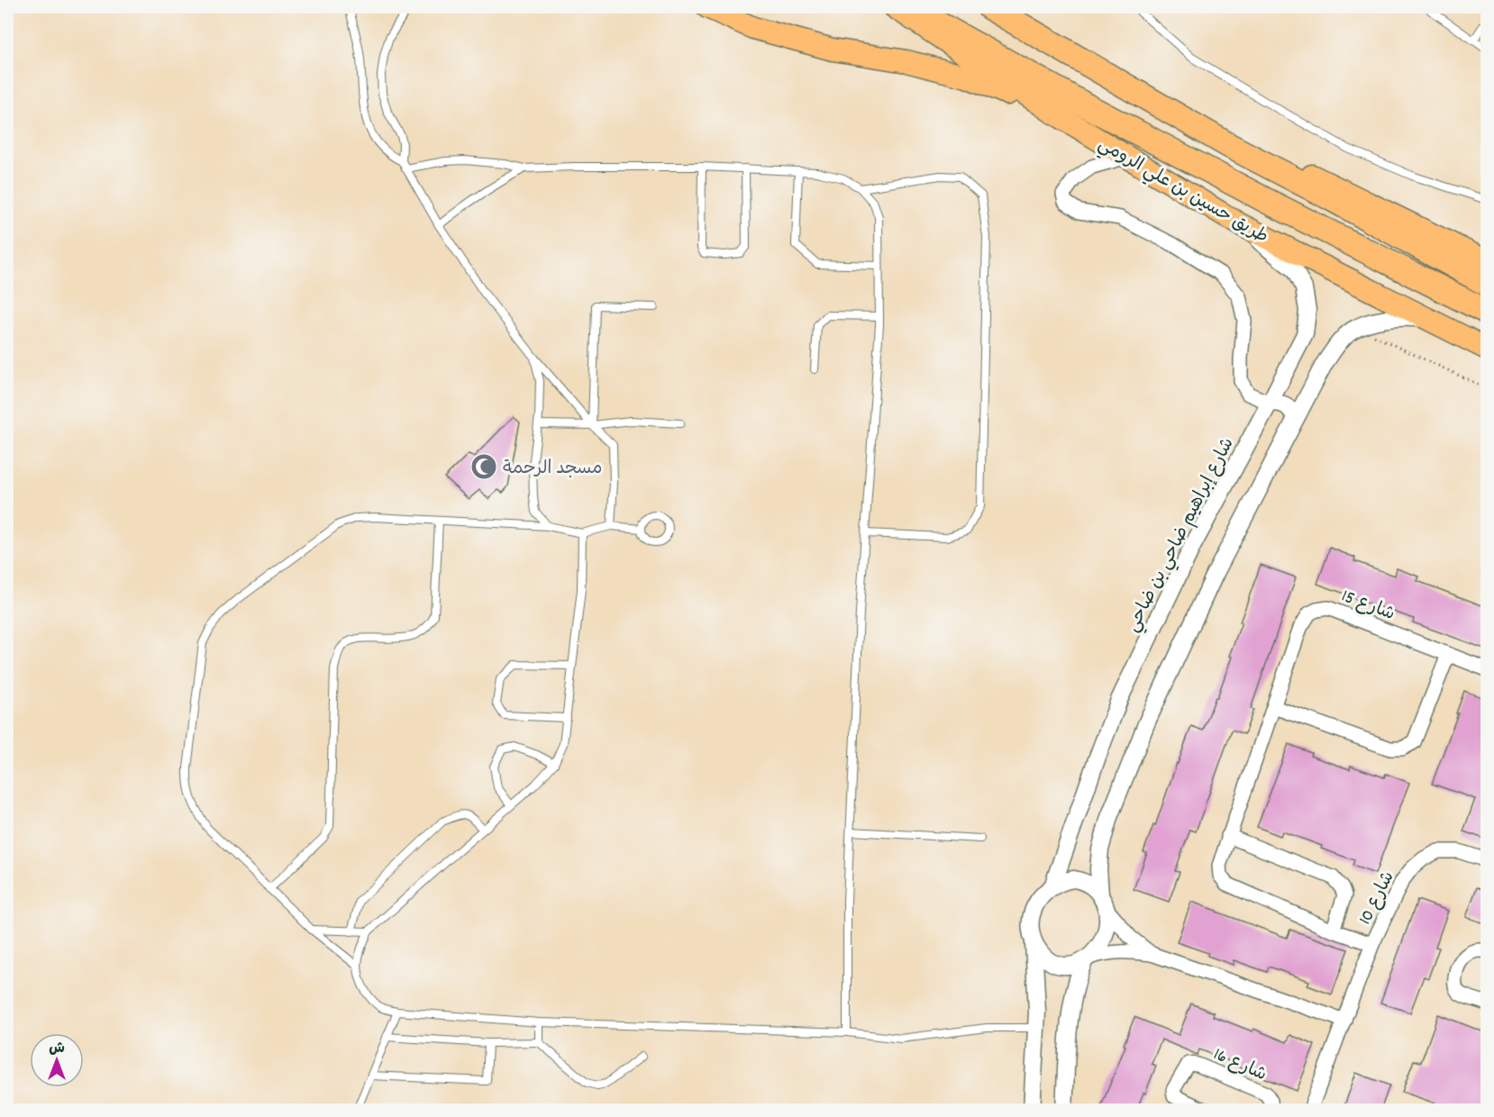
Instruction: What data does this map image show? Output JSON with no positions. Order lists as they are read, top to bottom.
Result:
{
  "streets": {
    "highway": ["طريق حسين بن علي الرومي"],
    "street": [
      "شارع إبراهيم ضاحي بن ضاحي",
      "شارع 15",
      "شارع 10",
      "شارع 16"
    ]
  },
  "crossings": [
    ["طريق حسين بن علي الرومي", "شارع إبراهيم ضاحي بن ضاحي"],
    ["شارع 15", "شارع 10"]
  ],
  "places": {
    "mosque": ["مسجد الرحمة"]
  },
  "north": "top"
}
